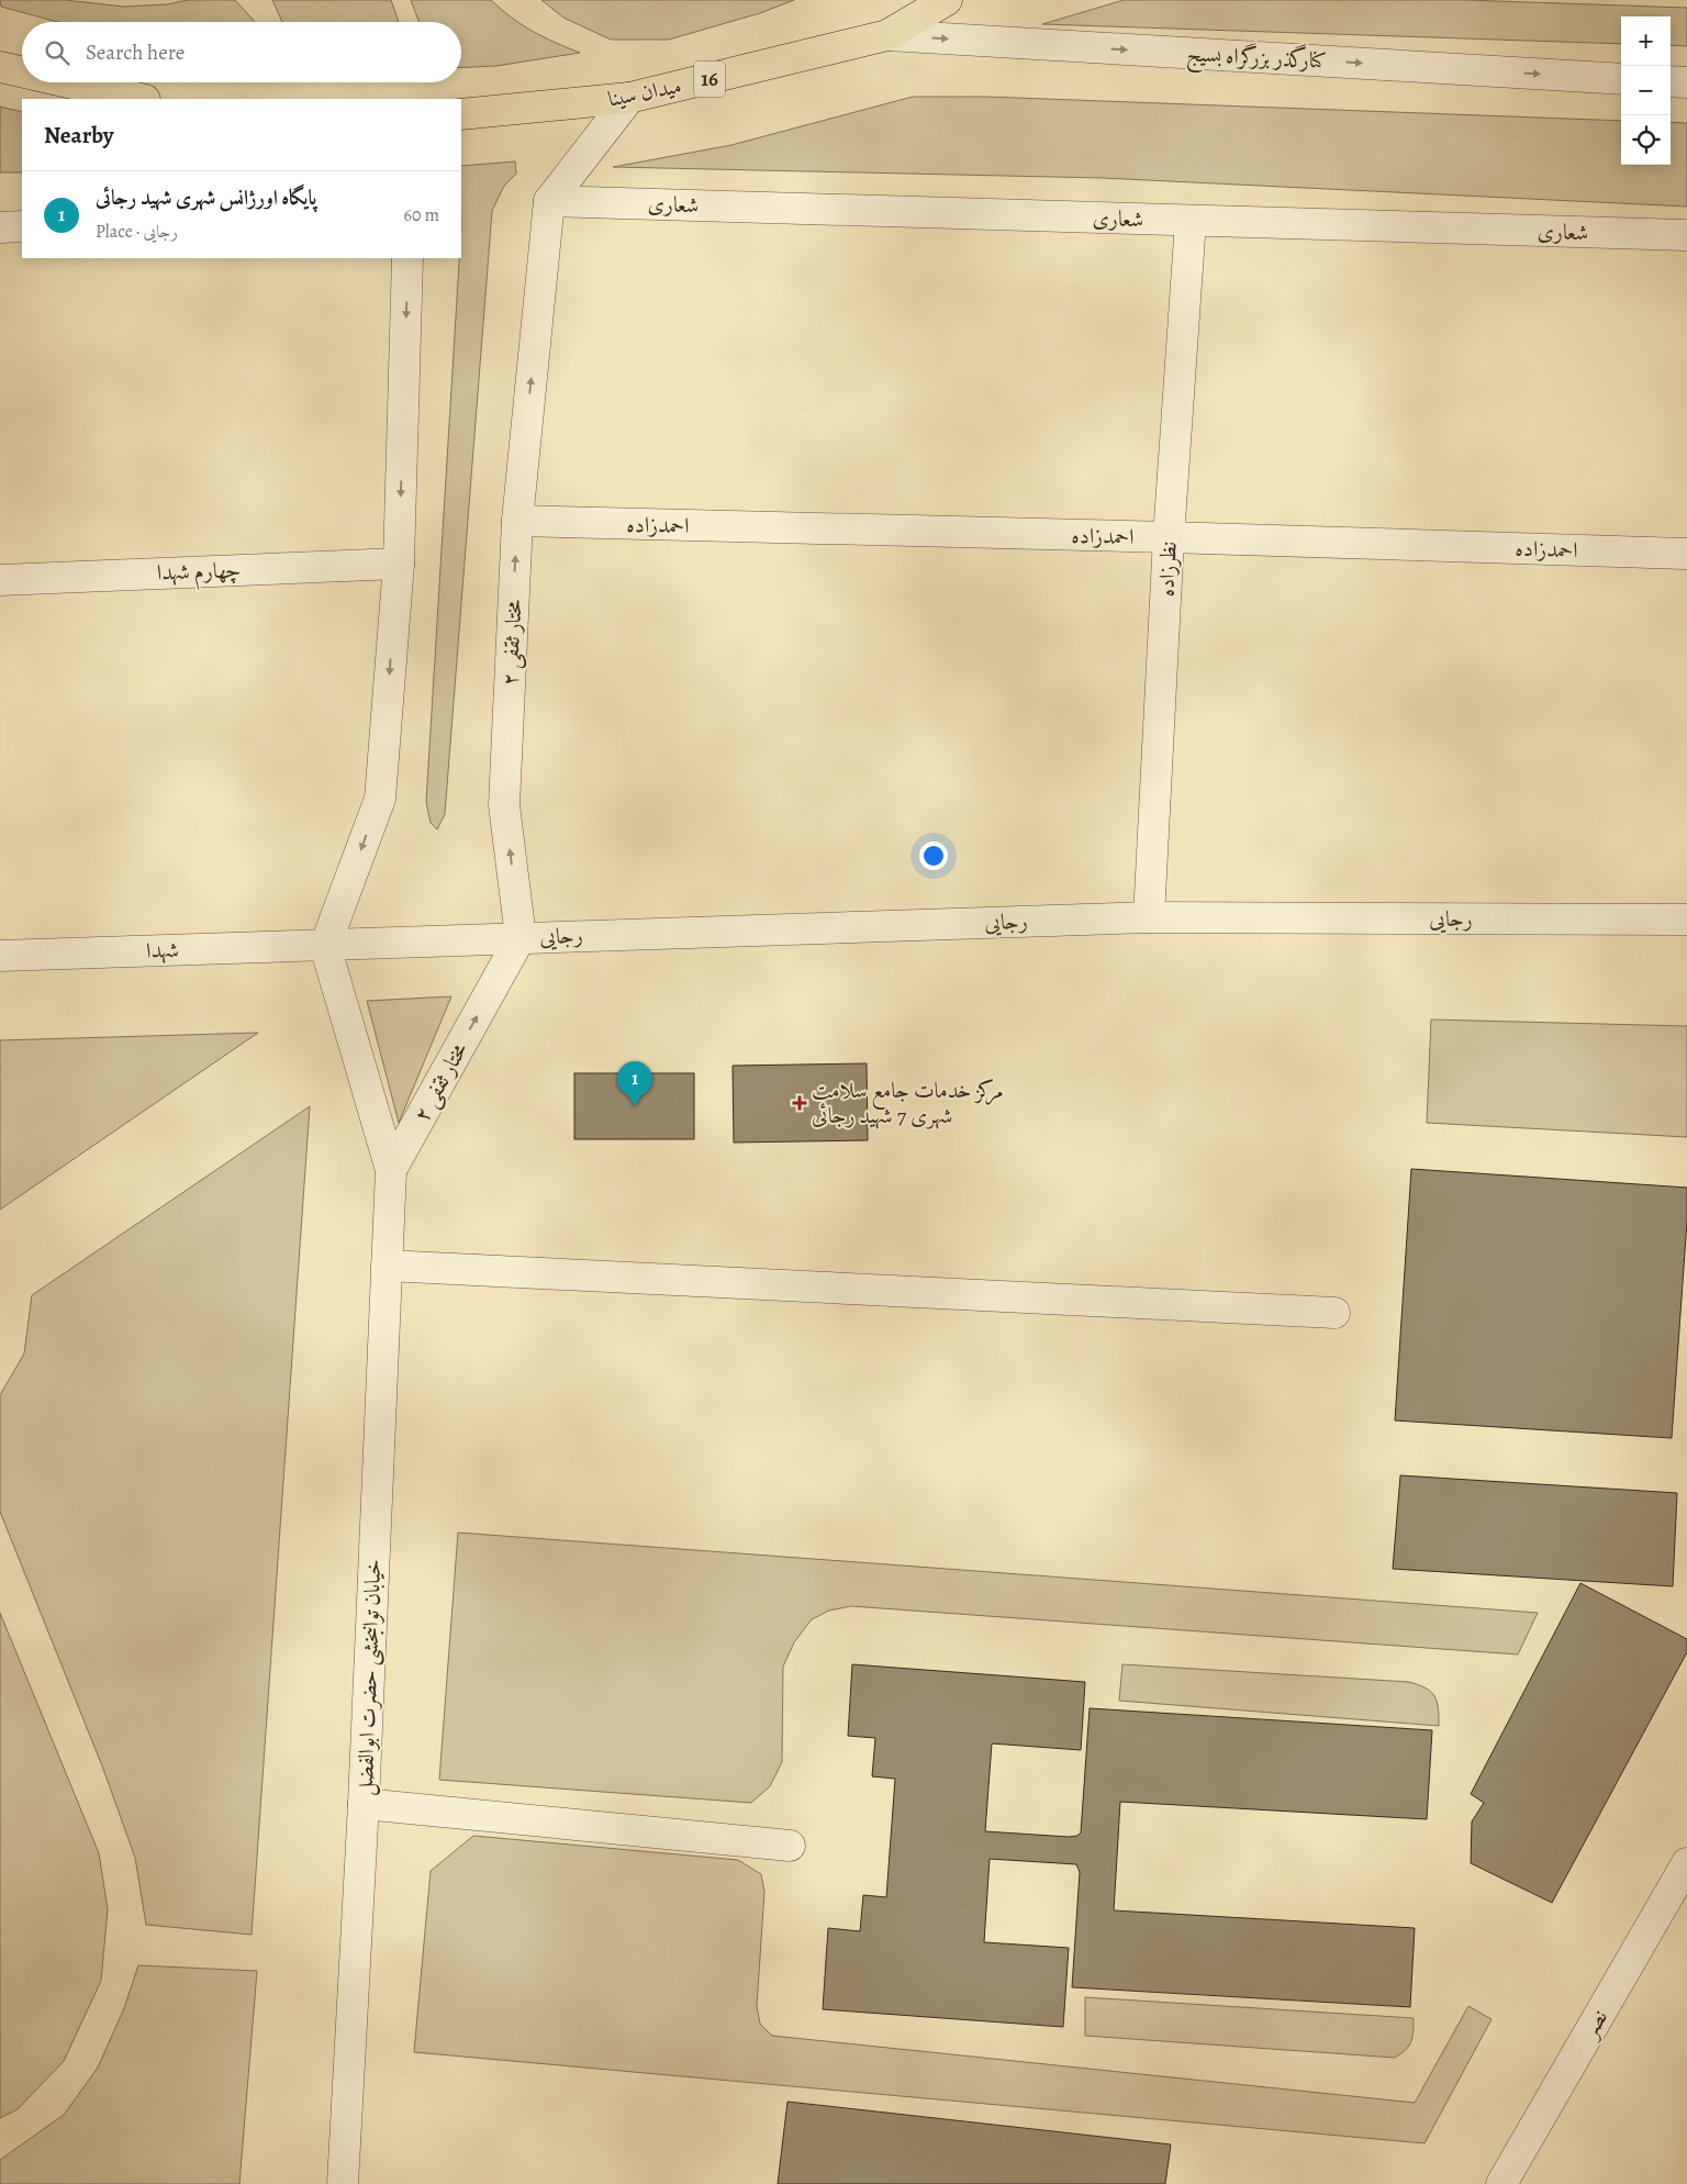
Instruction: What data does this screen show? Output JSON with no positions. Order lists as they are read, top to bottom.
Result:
{
  "streets": {
    "highway": ["16", "میدان سینا"],
    "street": [
      "کنارگذر بزرگراه بسیج",
      "شعاری",
      "احمدزاده",
      "نظرزاده",
      "چهارم شهدا",
      "مختار ثقفی ۲",
      "رجایی",
      "شهدا",
      "خیابان توانبخشی حضرت ابوالفضل",
      "نصر"
    ]
  },
  "crossings": [
    ["کنارگذر بزرگراه بسیج", "میدان سینا"],
    ["شعاری", "نظرزاده"],
    ["شعاری", "مختار ثقفی ۲"],
    ["احمدزاده", "نظرزاده"],
    ["احمدزاده", "مختار ثقفی ۲"],
    ["نظرزاده", "رجایی"],
    ["مختار ثقفی ۲", "رجایی"],
    ["مختار ثقفی ۲", "شهدا"],
    ["مختار ثقفی ۲", "خیابان توانبخشی حضرت ابوالفضل"],
    ["رجایی", "شهدا"]
  ],
  "one_way": ["کنارگذر بزرگراه بسیج"],
  "places": {
    "health": ["مرکز خدمات جامع سلامت شهری 7 شهید رجائی"]
  },
  "page": {
    "map_buttons": ["+", "−"],
    "search": "Search here",
    "heading": "Nearby",
    "list": [
      {
        "mark": "1",
        "name": "پایگاه اورژانس شهری شهید رجائی",
        "note": "Place · رجایی",
        "value": "60 m"
      }
    ],
    "pins": "1"
  }
}
